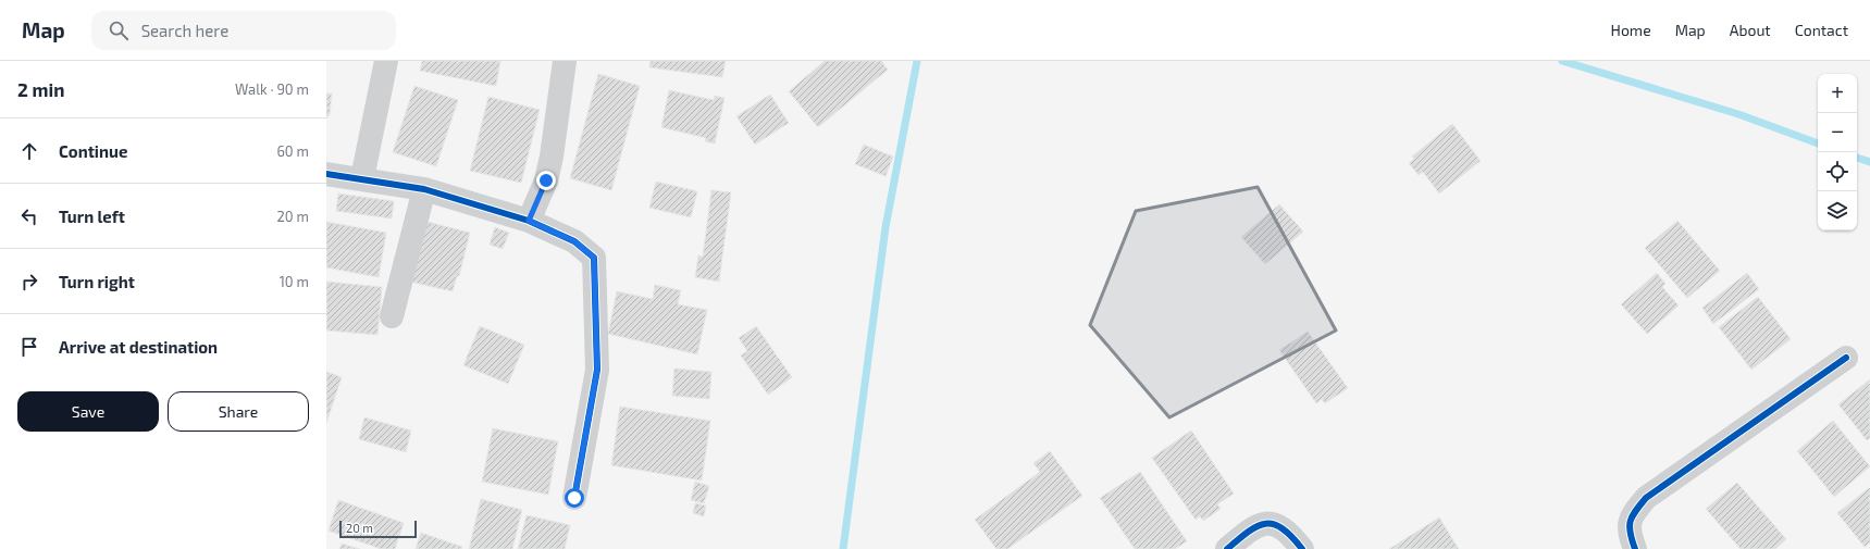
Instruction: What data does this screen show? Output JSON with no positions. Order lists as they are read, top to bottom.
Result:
{
  "scale_bar": "20 m",
  "page": {
    "header": "Map",
    "search": "Search here",
    "nav": [
      "Home",
      "Map",
      "About",
      "Contact"
    ],
    "heading": ["2 min", "Walk · 90 m"],
    "map_buttons": ["+", "−"],
    "list": [
      ["Continue", "60 m"],
      ["Turn left", "20 m"],
      ["Turn right", "10 m"],
      "Arrive at destination"
    ],
    "buttons": ["Save", "Share"],
    "scale": "20 m"
  }
}
